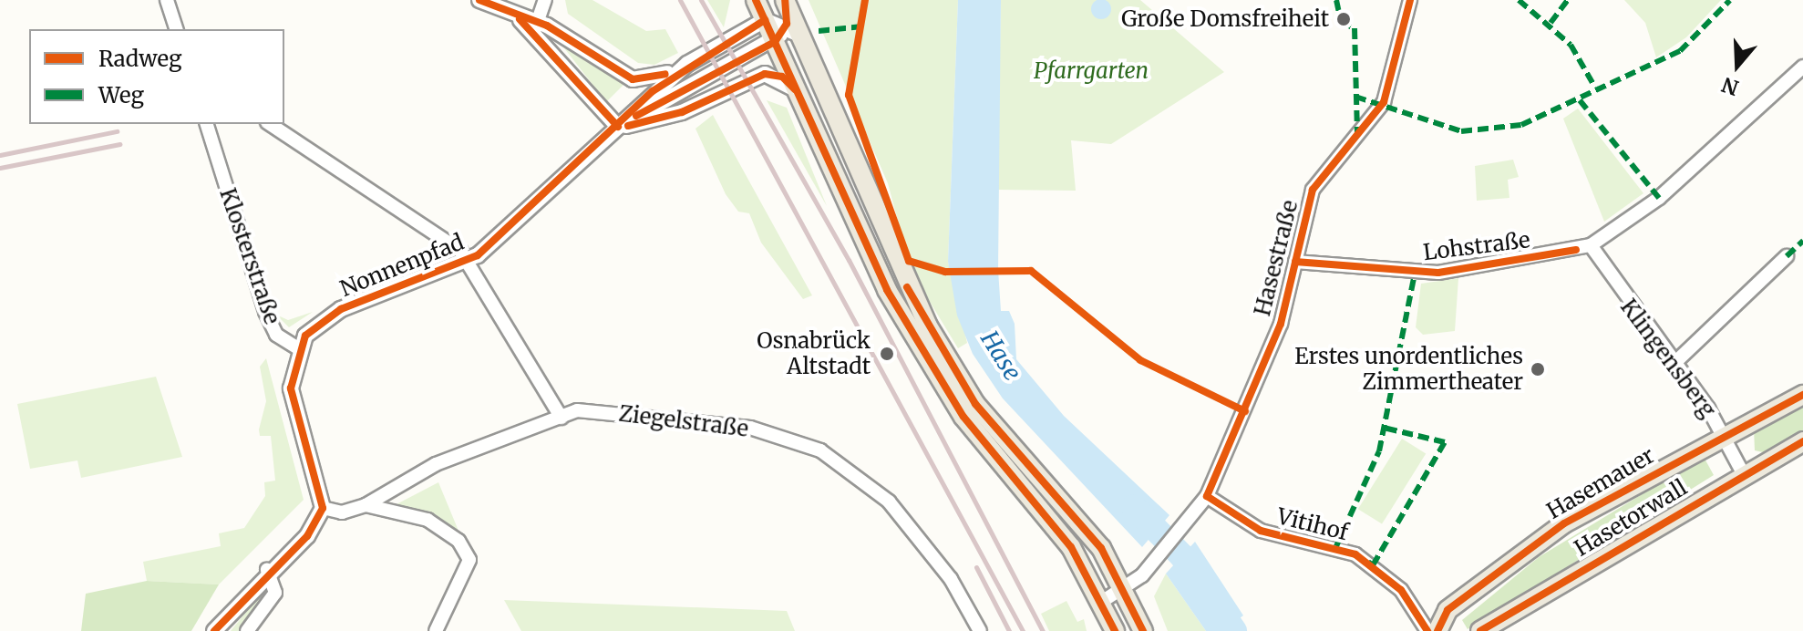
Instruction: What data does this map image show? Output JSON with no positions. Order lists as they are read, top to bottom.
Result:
{
  "streets": {
    "main road": ["Hasemauer", "Hasetorwall"],
    "street": [
      "Lohstraße",
      "Klosterstraße",
      "Hasestraße",
      "Nonnenpfad",
      "Klingensberg",
      "Ziegelstraße",
      "Vitihof"
    ]
  },
  "crossings": [
    ["Lohstraße", "Hasestraße"],
    ["Lohstraße", "Klingensberg"],
    ["Klosterstraße", "Nonnenpfad"],
    ["Klosterstraße", "Ziegelstraße"],
    ["Hasestraße", "Vitihof"],
    ["Klingensberg", "Hasemauer"],
    ["Klingensberg", "Hasetorwall"]
  ],
  "water": ["Hase"],
  "parks": ["Pfarrgarten"],
  "places": ["Große Domsfreiheit", "Osnabrück Altstadt", "Erstes unordentliches Zimmertheater"],
  "legend": ["Radweg", "Weg"],
  "north": "bottom"
}
